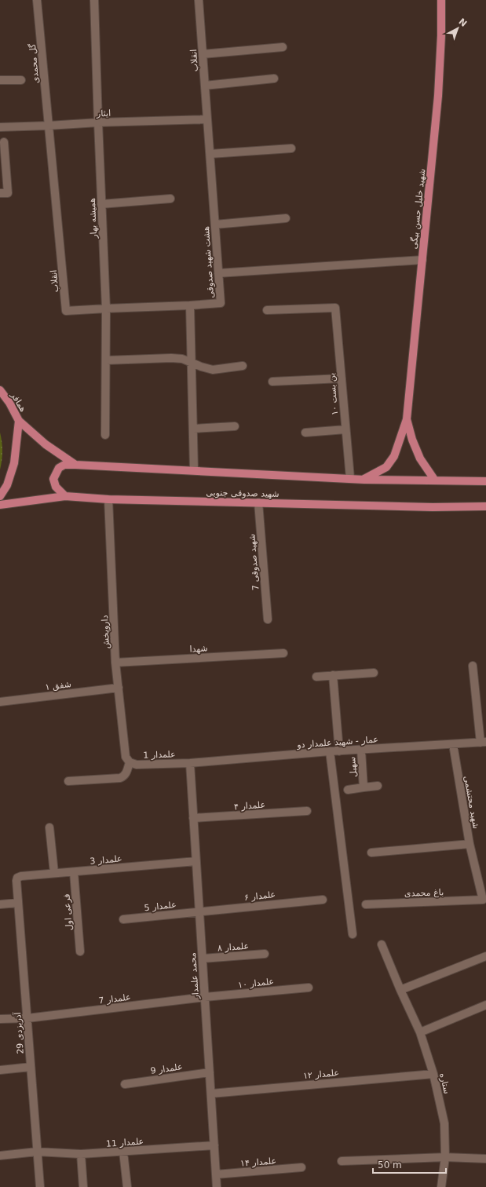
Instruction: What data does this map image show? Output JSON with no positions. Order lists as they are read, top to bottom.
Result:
{
  "streets": {
    "main road": ["شهید خلیل حسن بیگی", "همافر", "شهید صدوقی جنوبی"],
    "street": [
      "انقلاب",
      "گل محمدی",
      "ایثار",
      "همیشه بهار",
      "هشت شهید صدوقی",
      "بن بست ۱۰",
      "شهید صدوقی 7",
      "داروپخش",
      "شهدا",
      "شفق ۱",
      "عمار - شهید علمدار دو",
      "علمدار 1",
      "سهیل",
      "شهید محتشمی",
      "علمدار ۴",
      "علمدار 3",
      "باغ محمدی",
      "علمدار ۶",
      "علمدار 5",
      "فرعی اول",
      "علمدار ۸",
      "محمد علمدار",
      "علمدار ۱۰",
      "علمدار 7",
      "آذریزدی 29",
      "علمدار 9",
      "علمدار ۱۲",
      "ستاره",
      "علمدار 11",
      "علمدار ۱۴"
    ]
  },
  "crossings": [
    ["انقلاب", "گل محمدی"],
    ["انقلاب", "ایثار"],
    ["انقلاب", "همیشه بهار"],
    ["انقلاب", "هشت شهید صدوقی"],
    ["گل محمدی", "ایثار"],
    ["ایثار", "همیشه بهار"],
    ["ایثار", "هشت شهید صدوقی"],
    ["شهید صدوقی جنوبی", "شهید صدوقی 7"],
    ["شهید صدوقی جنوبی", "داروپخش"],
    ["داروپخش", "شهدا"],
    ["داروپخش", "شفق ۱"],
    ["داروپخش", "علمدار 1"],
    ["عمار - شهید علمدار دو", "علمدار 1"],
    ["عمار - شهید علمدار دو", "سهیل"],
    ["عمار - شهید علمدار دو", "شهید محتشمی"],
    ["عمار - شهید علمدار دو", "محمد علمدار"],
    ["علمدار 1", "محمد علمدار"],
    ["شهید محتشمی", "باغ محمدی"],
    ["علمدار ۴", "محمد علمدار"],
    ["علمدار 3", "فرعی اول"],
    ["علمدار 3", "محمد علمدار"],
    ["علمدار 3", "آذریزدی 29"],
    ["علمدار ۶", "علمدار 5"],
    ["علمدار ۶", "محمد علمدار"],
    ["علمدار 5", "محمد علمدار"],
    ["علمدار ۸", "محمد علمدار"],
    ["محمد علمدار", "علمدار ۱۰"],
    ["محمد علمدار", "علمدار 7"],
    ["محمد علمدار", "علمدار 9"],
    ["محمد علمدار", "علمدار ۱۲"],
    ["محمد علمدار", "علمدار 11"],
    ["محمد علمدار", "علمدار ۱۴"],
    ["علمدار ۱۰", "علمدار 7"],
    ["علمدار 7", "آذریزدی 29"],
    ["آذریزدی 29", "علمدار 11"],
    ["علمدار ۱۲", "ستاره"]
  ],
  "scale_bar": "50 m",
  "north": "top right"
}
